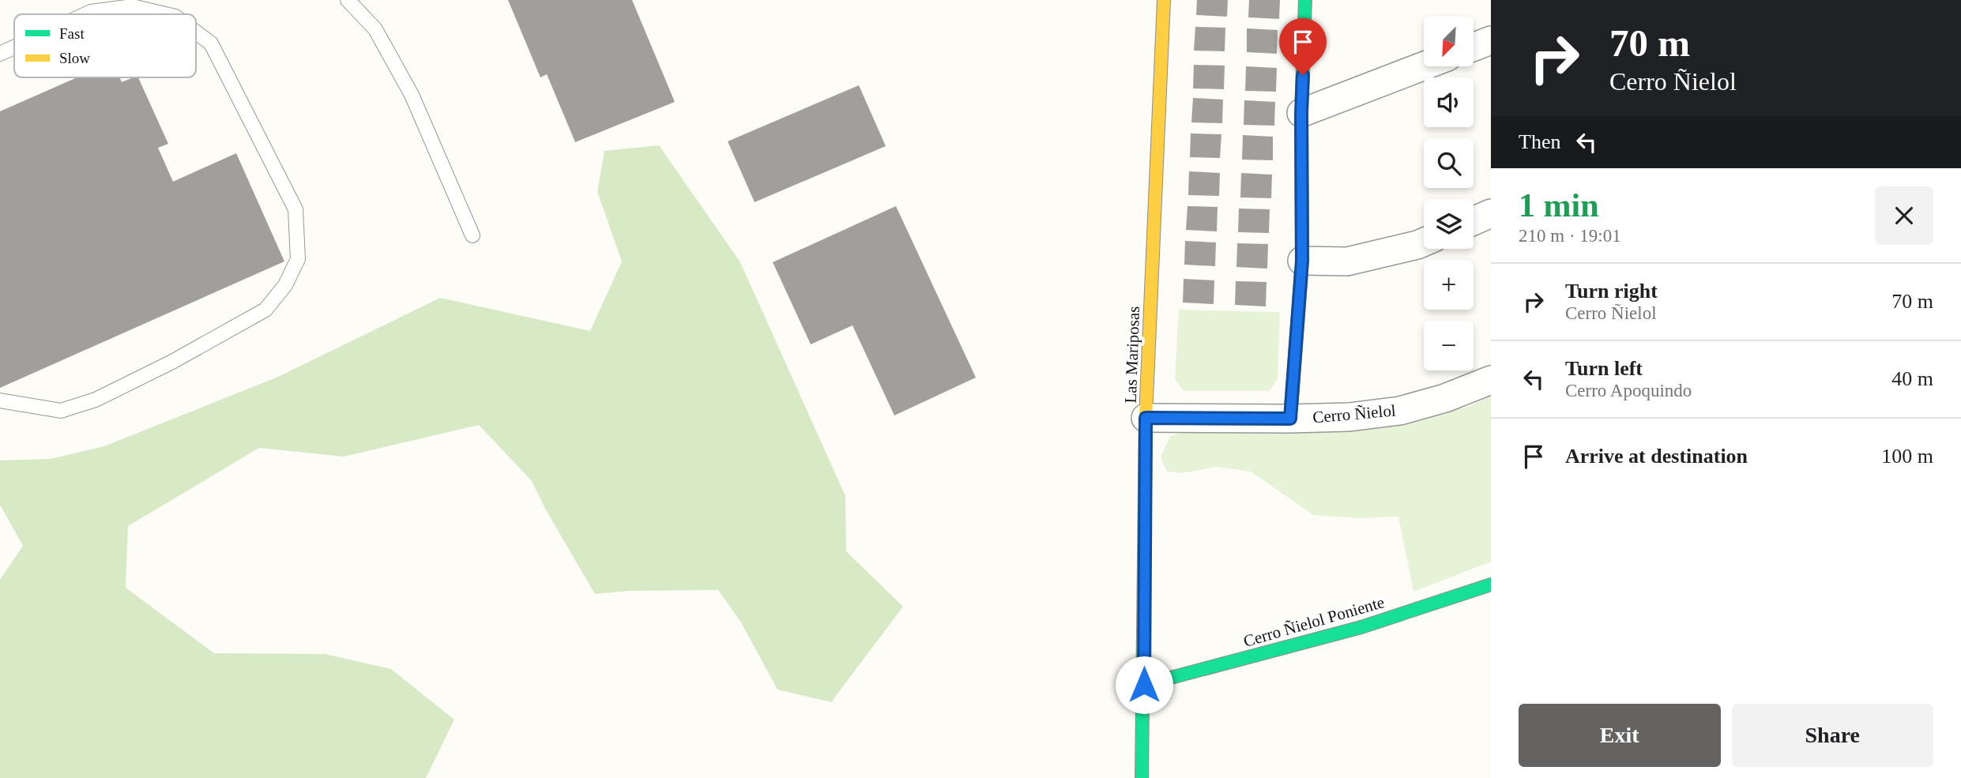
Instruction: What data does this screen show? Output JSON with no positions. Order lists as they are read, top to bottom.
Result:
{
  "streets": {
    "street": ["Las Mariposas", "Cerro Ñielol", "Cerro Ñielol Poniente"]
  },
  "crossings": [
    ["Las Mariposas", "Cerro Ñielol"],
    ["Las Mariposas", "Cerro Ñielol Poniente"]
  ],
  "legend": ["Fast", "Slow"],
  "north": "bottom left",
  "page": {
    "turn": ["70 m", "Cerro Ñielol"],
    "map_buttons": ["+", "−"],
    "then": "Then",
    "heading": ["1 min", "210 m · 19:01"],
    "list": [
      {
        "name": "Turn right",
        "note": "Cerro Ñielol",
        "value": "70 m"
      },
      {
        "name": "Turn left",
        "note": "Cerro Apoquindo",
        "value": "40 m"
      },
      {
        "name": "Arrive at destination",
        "value": "100 m"
      }
    ],
    "buttons": ["Exit", "Share"]
  }
}
